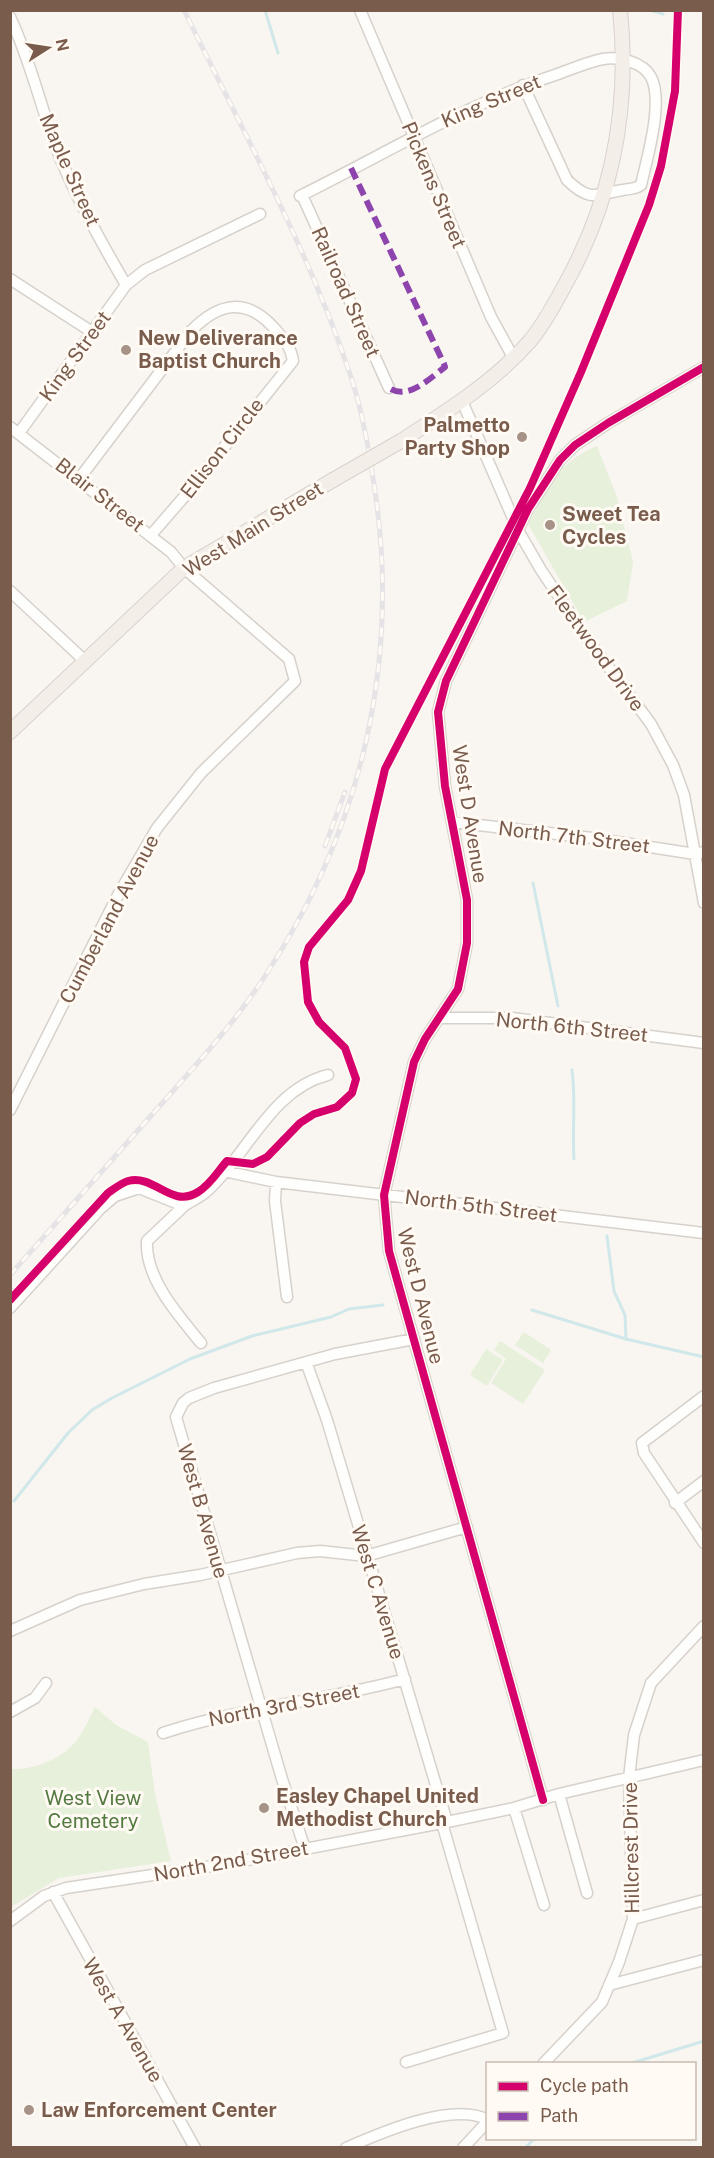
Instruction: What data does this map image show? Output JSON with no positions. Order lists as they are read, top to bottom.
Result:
{
  "streets": {
    "main road": ["West Main Street"],
    "street": [
      "King Street",
      "Maple Street",
      "Pickens Street",
      "Railroad Street",
      "Ellison Circle",
      "Blair Street",
      "Fleetwood Drive",
      "West D Avenue",
      "North 7th Street",
      "Cumberland Avenue",
      "North 6th Street",
      "North 5th Street",
      "West B Avenue",
      "West C Avenue",
      "North 3rd Street",
      "Hillcrest Drive",
      "North 2nd Street",
      "West A Avenue"
    ]
  },
  "crossings": [
    ["King Street", "Maple Street"],
    ["King Street", "Pickens Street"],
    ["King Street", "Railroad Street"],
    ["King Street", "Blair Street"],
    ["King Street", "West Main Street"],
    ["Pickens Street", "West Main Street"],
    ["Ellison Circle", "Blair Street"],
    ["Blair Street", "West Main Street"],
    ["Blair Street", "Cumberland Avenue"],
    ["West Main Street", "Fleetwood Drive"],
    ["West Main Street", "Cumberland Avenue"],
    ["Fleetwood Drive", "West D Avenue"],
    ["Fleetwood Drive", "North 7th Street"],
    ["West D Avenue", "North 7th Street"],
    ["West D Avenue", "North 6th Street"],
    ["West D Avenue", "North 5th Street"],
    ["West D Avenue", "West B Avenue"],
    ["West D Avenue", "North 2nd Street"],
    ["West B Avenue", "West C Avenue"],
    ["West B Avenue", "North 3rd Street"],
    ["West B Avenue", "North 2nd Street"],
    ["West C Avenue", "North 3rd Street"],
    ["West C Avenue", "North 2nd Street"],
    ["Hillcrest Drive", "North 2nd Street"],
    ["North 2nd Street", "West A Avenue"]
  ],
  "parks": ["West View Cemetery"],
  "places": [
    "New Deliverance Baptist Church",
    "Palmetto Party Shop",
    "Sweet Tea Cycles",
    "Easley Chapel United Methodist Church",
    "Law Enforcement Center"
  ],
  "legend": ["Cycle path", "Path"],
  "north": "right"
}
